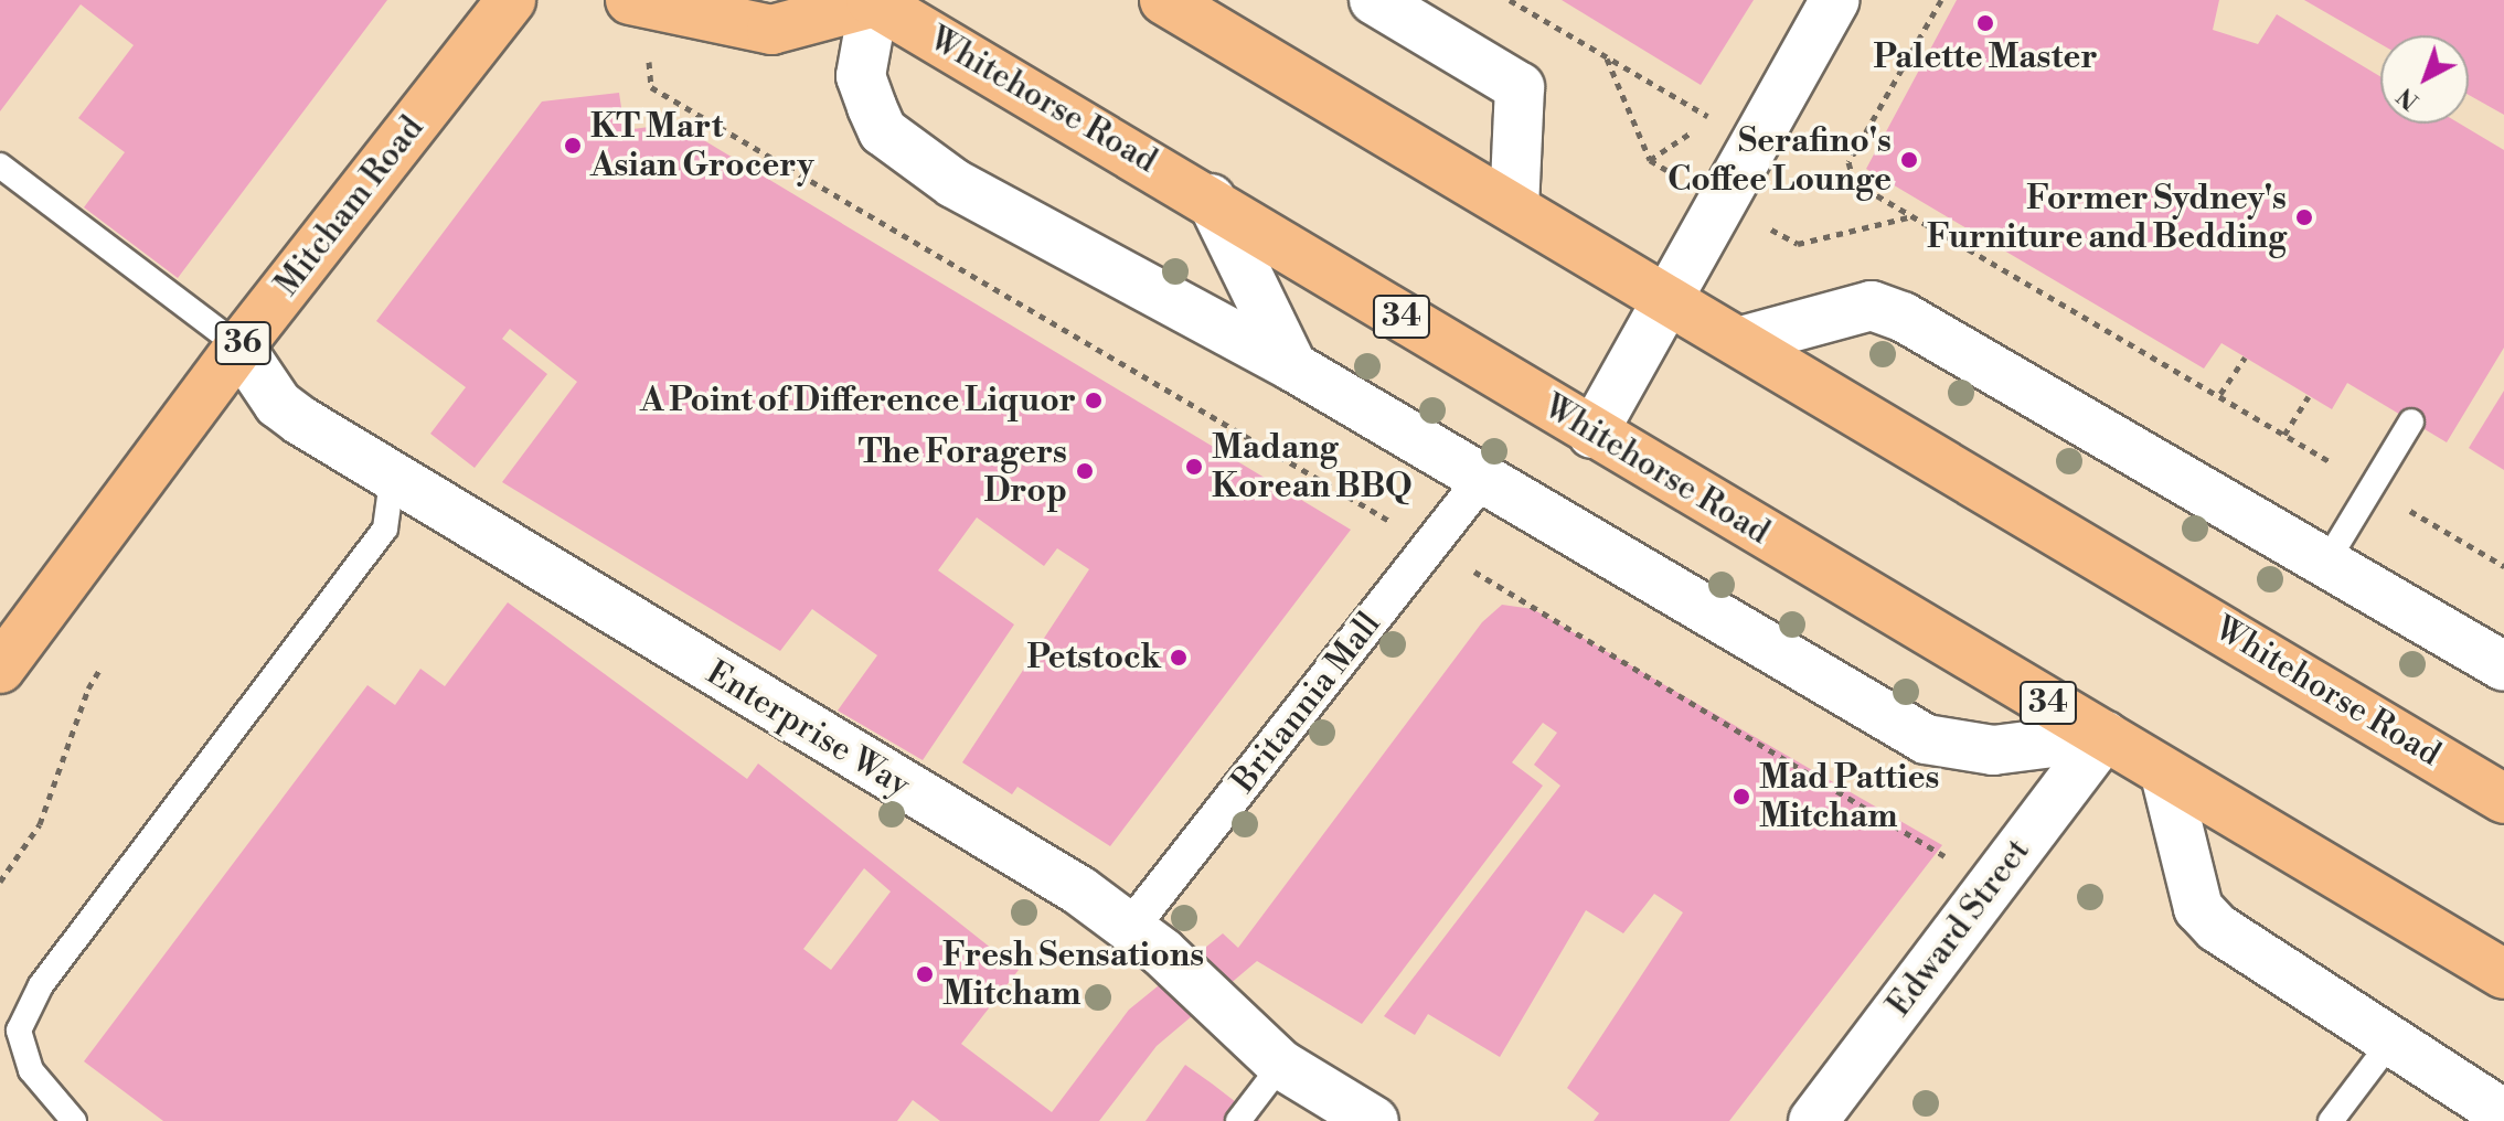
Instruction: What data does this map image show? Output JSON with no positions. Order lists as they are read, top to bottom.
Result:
{
  "streets": {
    "main road": [
      "Whitehorse Road",
      "Mitcham Road",
      "34",
      "36"
    ],
    "street": ["Britannia Mall", "Enterprise Way", "Edward Street"]
  },
  "crossings": [
    ["Whitehorse Road", "Edward Street"],
    ["Mitcham Road", "Enterprise Way"],
    ["Britannia Mall", "Enterprise Way"]
  ],
  "places": [
    "Palette Master",
    "KT Mart Asian Grocery",
    "Serafino's Coffee Lounge",
    "Former Sydney's Furniture and Bedding",
    "A Point of Difference Liquor",
    "Madang Korean BBQ",
    "The Foragers Drop",
    "Petstock",
    "Mad Patties Mitcham",
    "Fresh Sensations Mitcham"
  ],
  "north": "bottom left"
}
